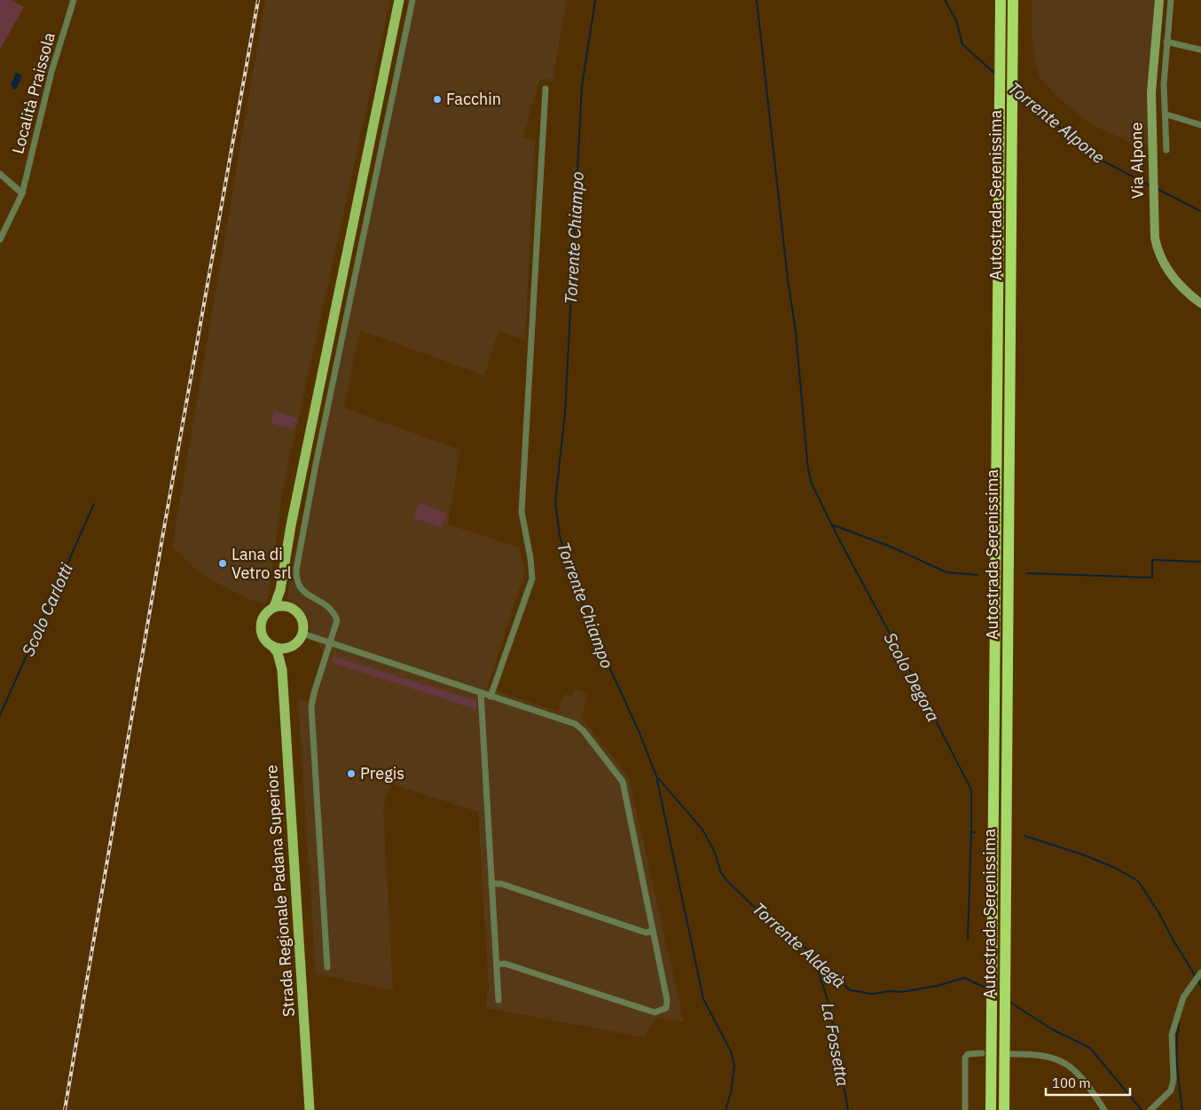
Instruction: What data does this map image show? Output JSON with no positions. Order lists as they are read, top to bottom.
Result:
{
  "streets": {
    "highway": ["Autostrada Serenissima"],
    "main road": ["Via Alpone", "Strada Regionale Padana Superiore"],
    "street": ["Località Praissola"]
  },
  "water": [
    "Torrente Alpone",
    "Torrente Chiampo",
    "Scolo Carlotti",
    "Scolo Degora",
    "Torrente Aldegà",
    "La Fossetta"
  ],
  "places": ["Facchin", "Lana di Vetro srl", "Pregis"],
  "scale_bar": "100 m"
}
